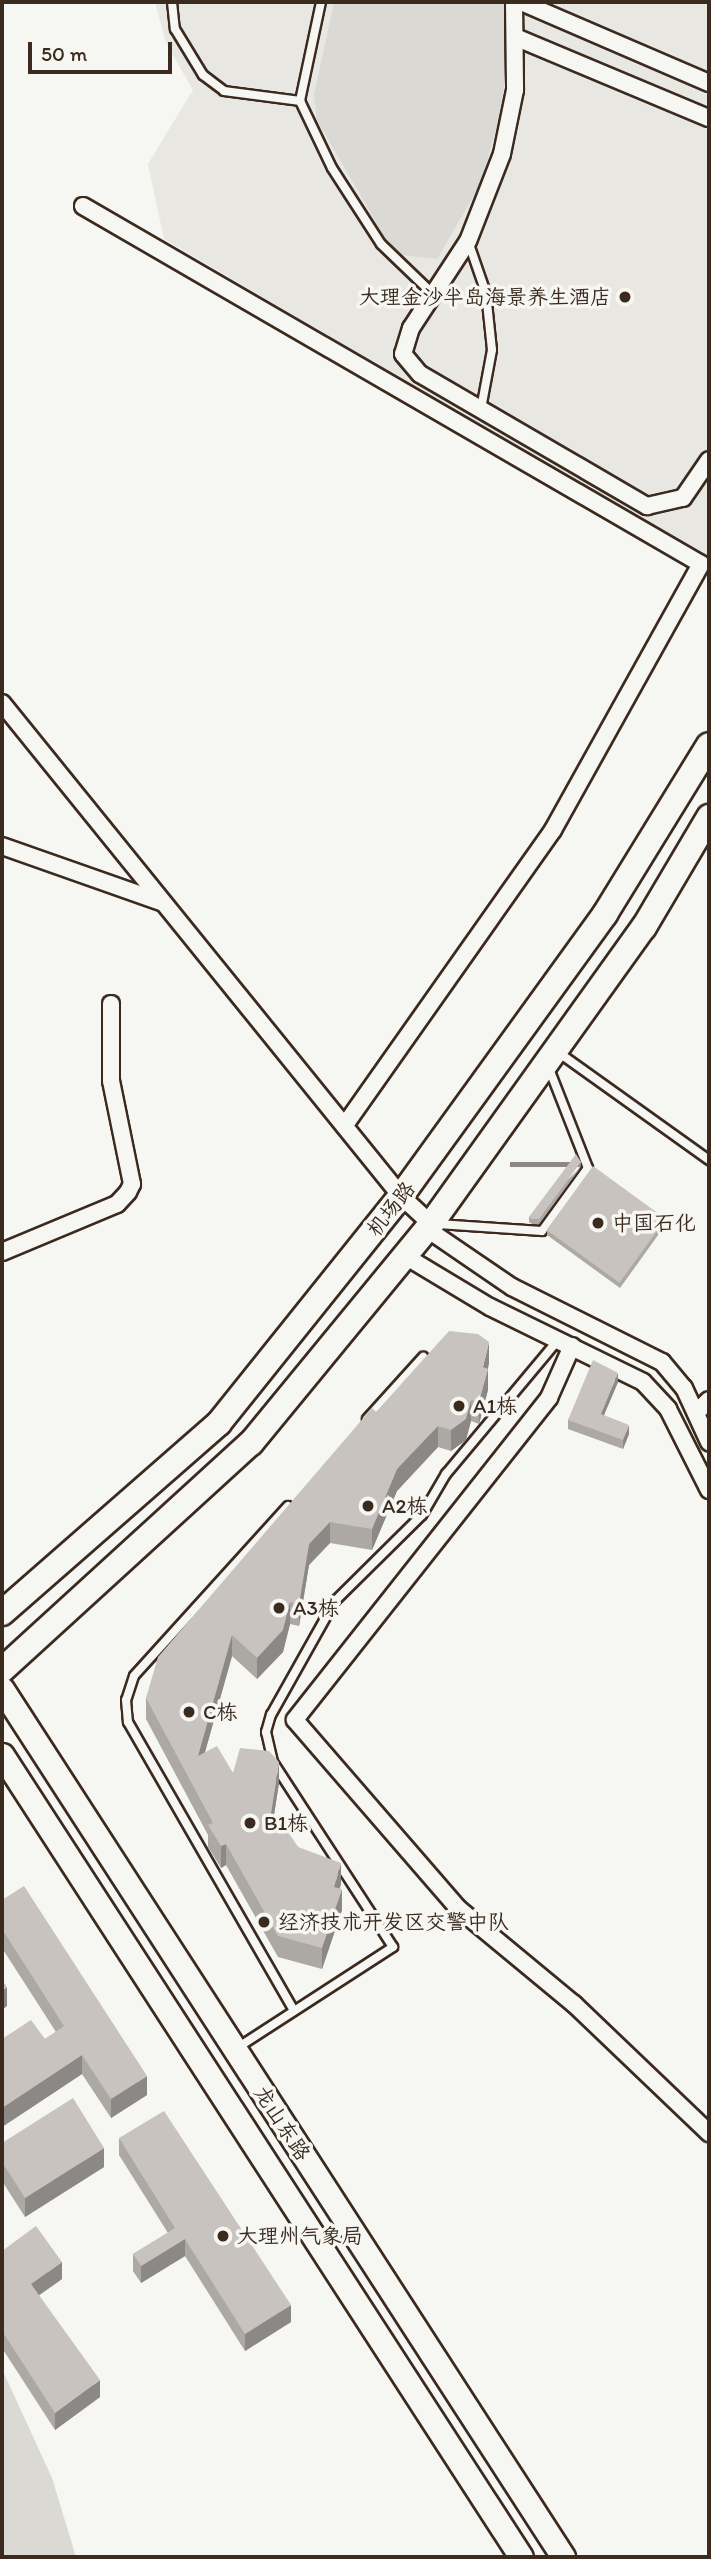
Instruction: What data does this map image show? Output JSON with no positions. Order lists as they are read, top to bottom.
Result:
{
  "streets": {
    "main road": ["机场路", "龙山东路"]
  },
  "places": [
    "大理金沙半岛海景养生酒店",
    "中国石化",
    "A1栋",
    "A2栋",
    "A3栋",
    "C栋",
    "B1栋",
    "经济技术开发区交警中队",
    "大理州气象局"
  ],
  "scale_bar": "50 m"
}
